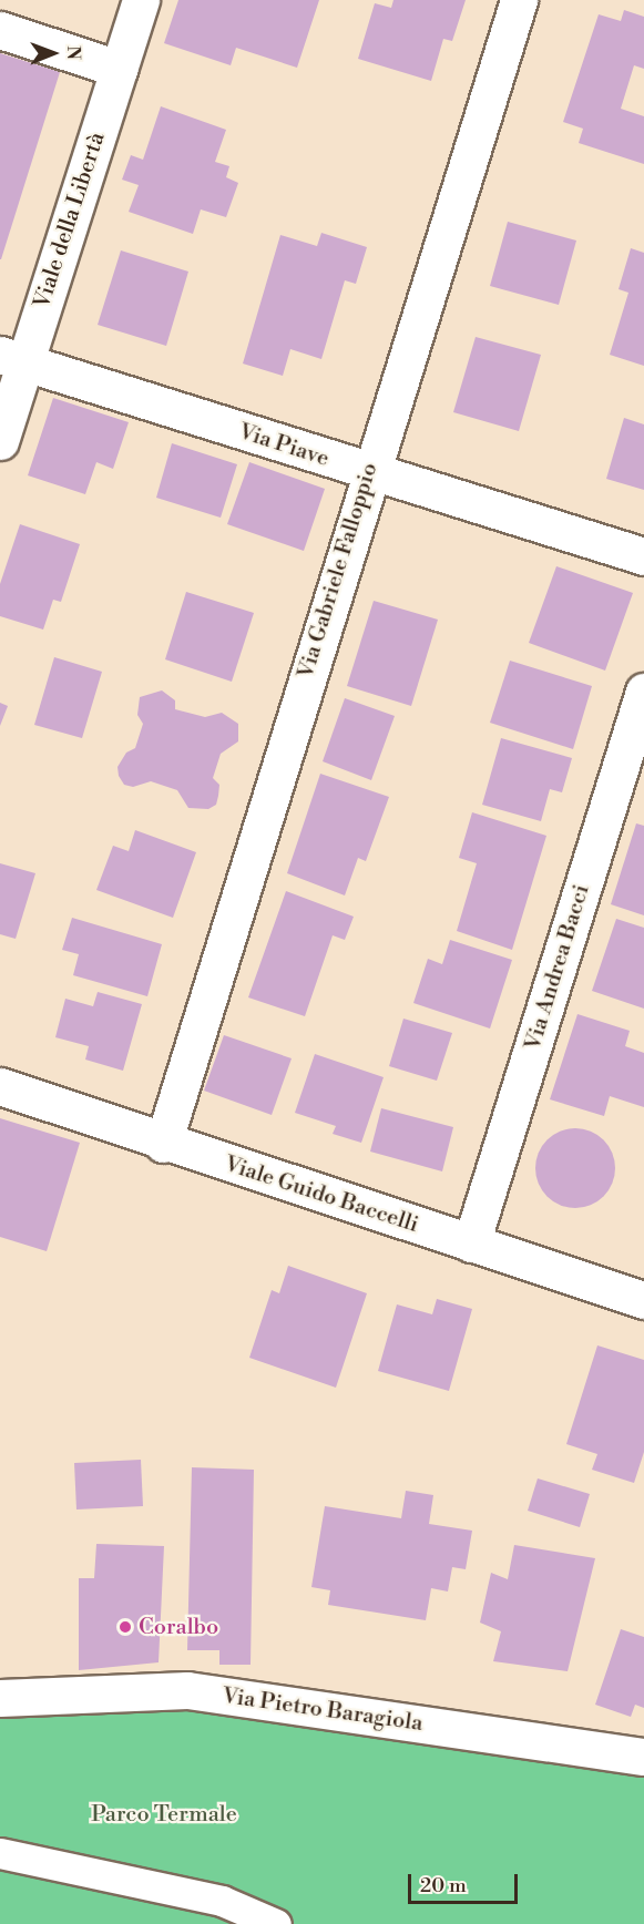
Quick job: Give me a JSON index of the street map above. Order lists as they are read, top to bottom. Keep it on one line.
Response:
{"streets":{"street":["Viale della Libertà","Via Piave","Via Gabriele Falloppio","Via Andrea Bacci","Viale Guido Baccelli","Via Pietro Baragiola"]},"crossings":[["Viale della Libertà","Via Piave"],["Via Piave","Via Gabriele Falloppio"],["Via Gabriele Falloppio","Viale Guido Baccelli"],["Via Andrea Bacci","Viale Guido Baccelli"]],"parks":["Parco Termale"],"places":["Coralbo"],"scale_bar":"20 m","north":"right"}
